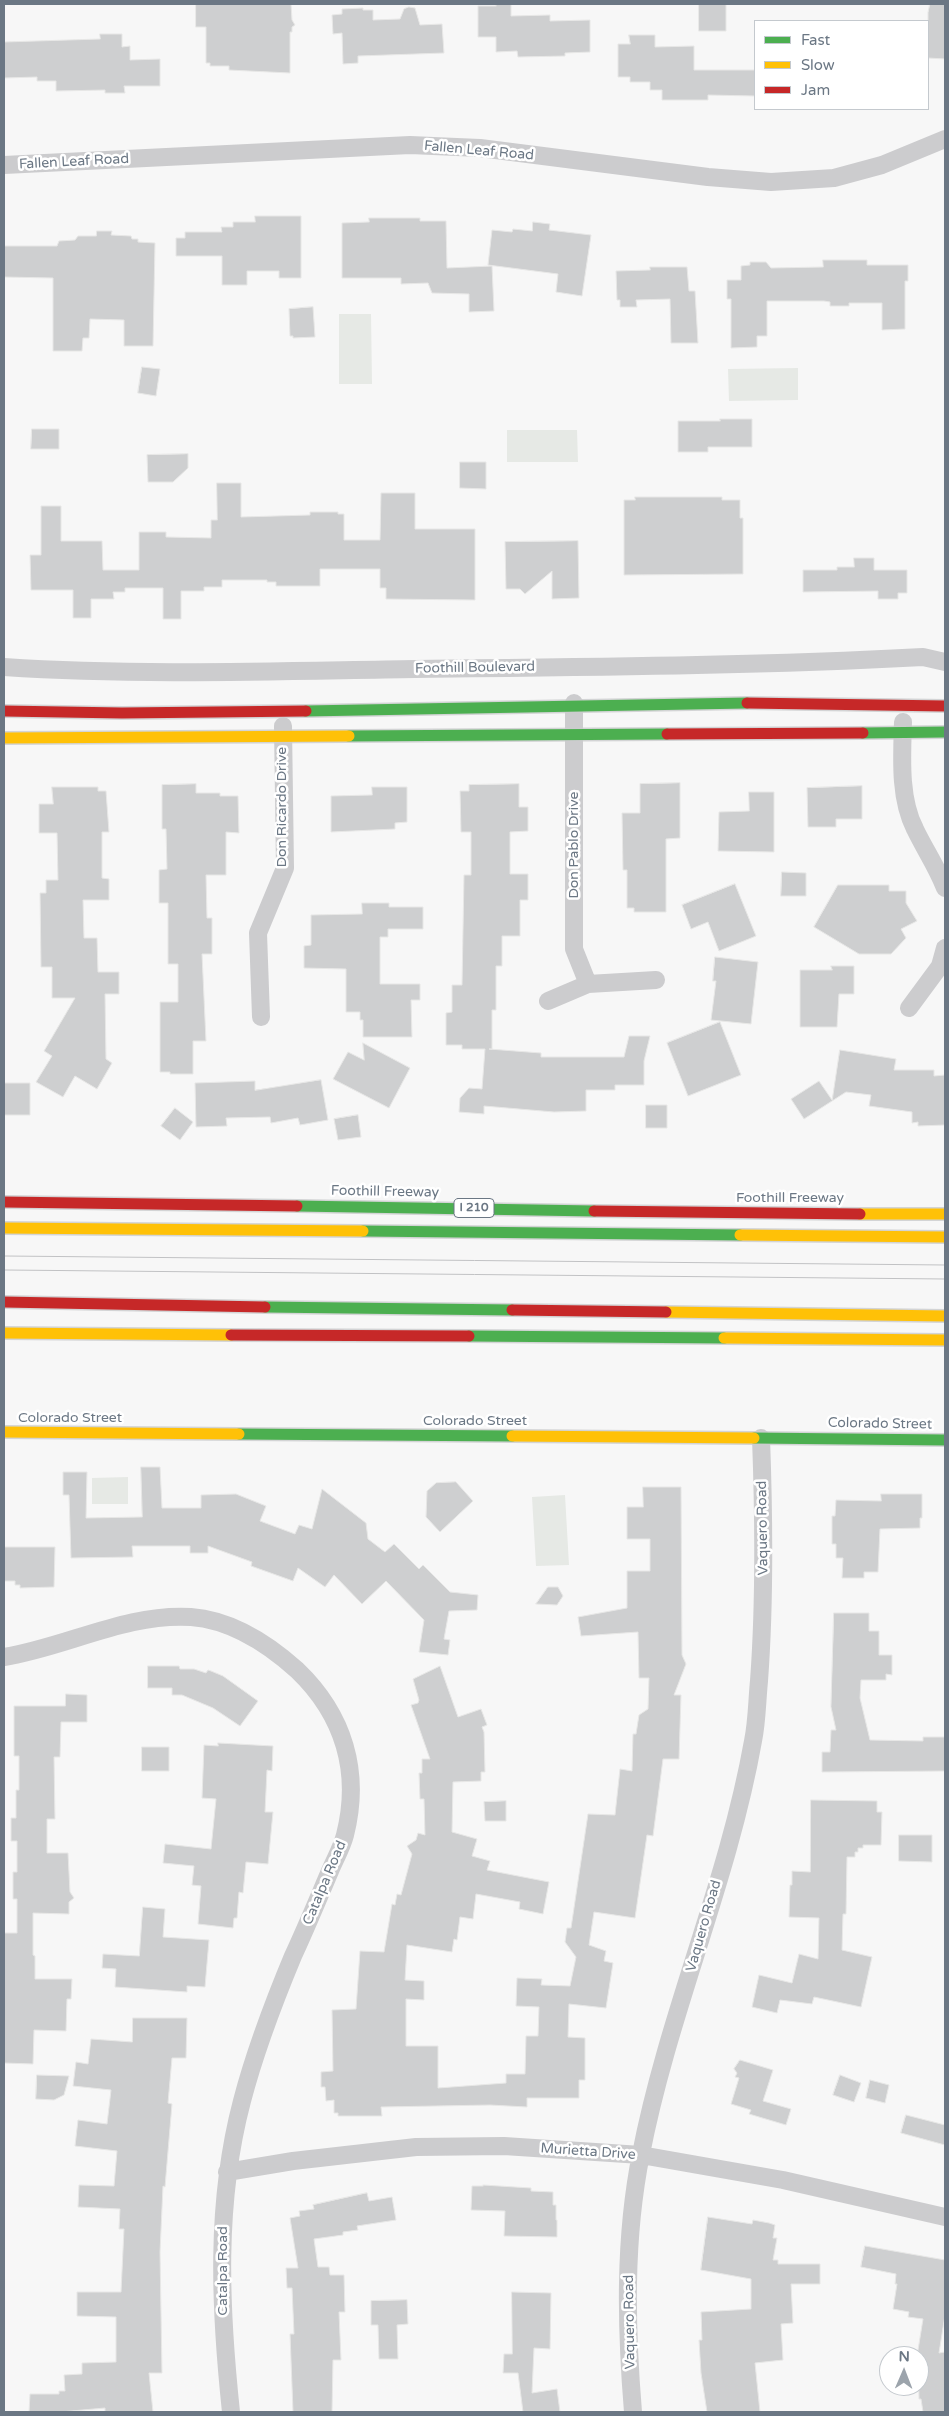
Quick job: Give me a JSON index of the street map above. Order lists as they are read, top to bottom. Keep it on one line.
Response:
{"streets":{"main road":["Foothill Freeway","I 210","Colorado Street"],"street":["Fallen Leaf Road","Foothill Boulevard","Don Ricardo Drive","Don Pablo Drive","Vaquero Road","Catalpa Road","Murietta Drive"]},"crossings":[["Colorado Street","Vaquero Road"],["Vaquero Road","Murietta Drive"],["Catalpa Road","Murietta Drive"]],"legend":["Fast","Slow","Jam"],"north":"top"}
